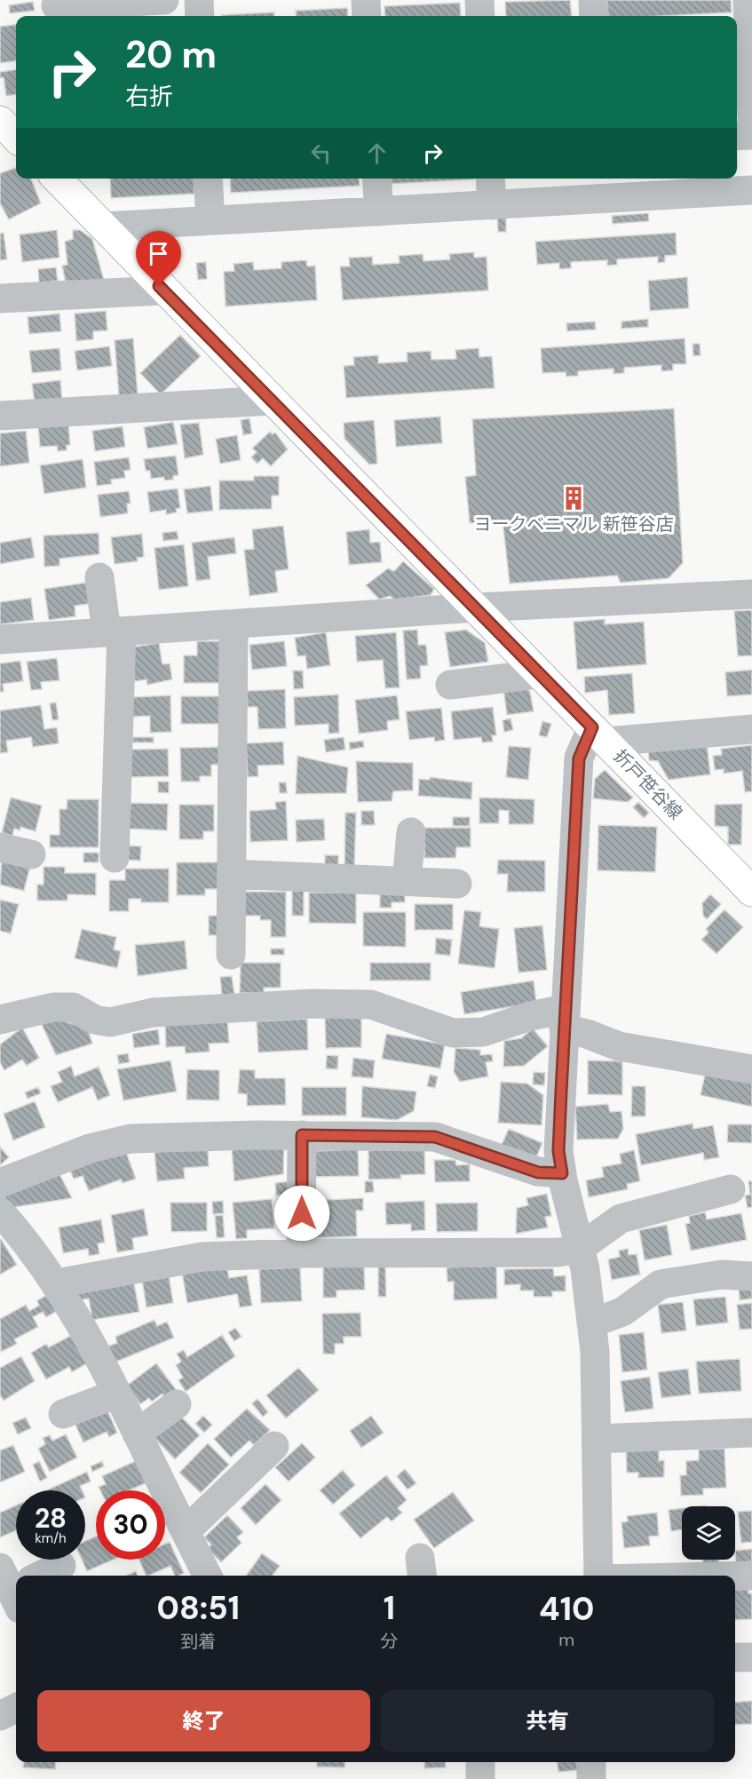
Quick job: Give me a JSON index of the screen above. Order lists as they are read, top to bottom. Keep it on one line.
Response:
{"streets":{"main road":["折戸笹谷線"]},"places":{"building":["ヨークベニマル 新笹谷店"]},"page":{"turn":["20 m","右折"],"speed":"28 km/h","limit":"30","eta":["08:51","到着","1","分","410","m"],"buttons":["終了","共有"]}}
